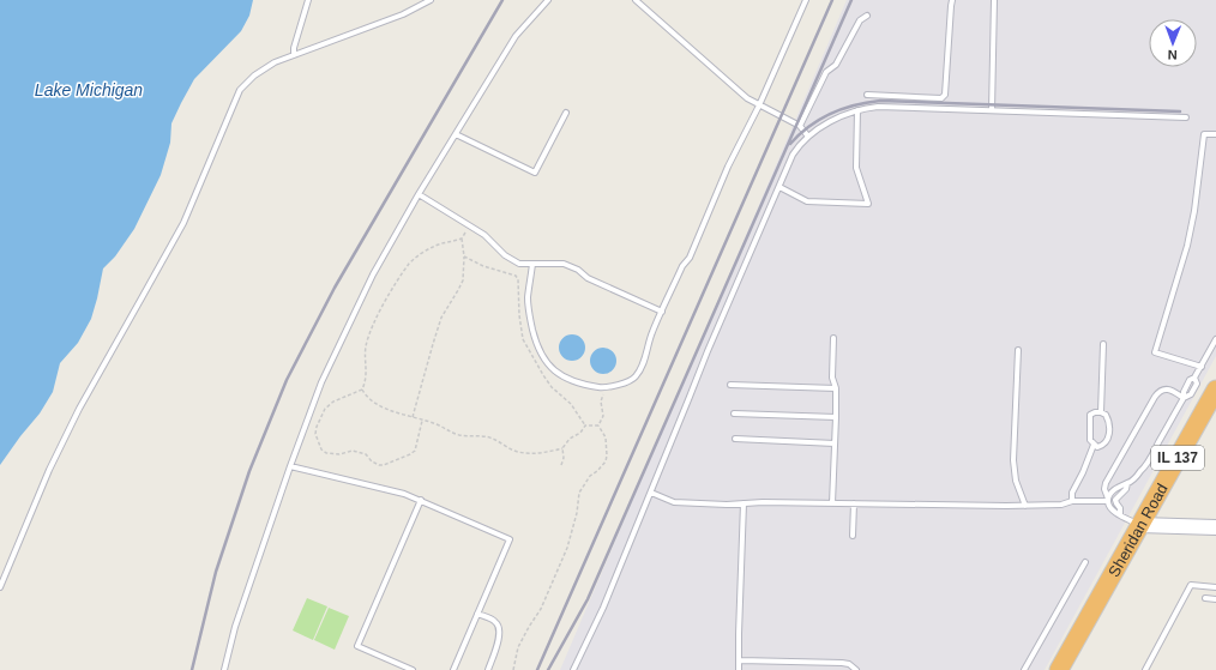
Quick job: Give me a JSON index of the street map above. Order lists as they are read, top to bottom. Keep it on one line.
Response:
{"streets":{"highway":["IL 137","Sheridan Road"]},"water":["Lake Michigan"],"north":"bottom"}
